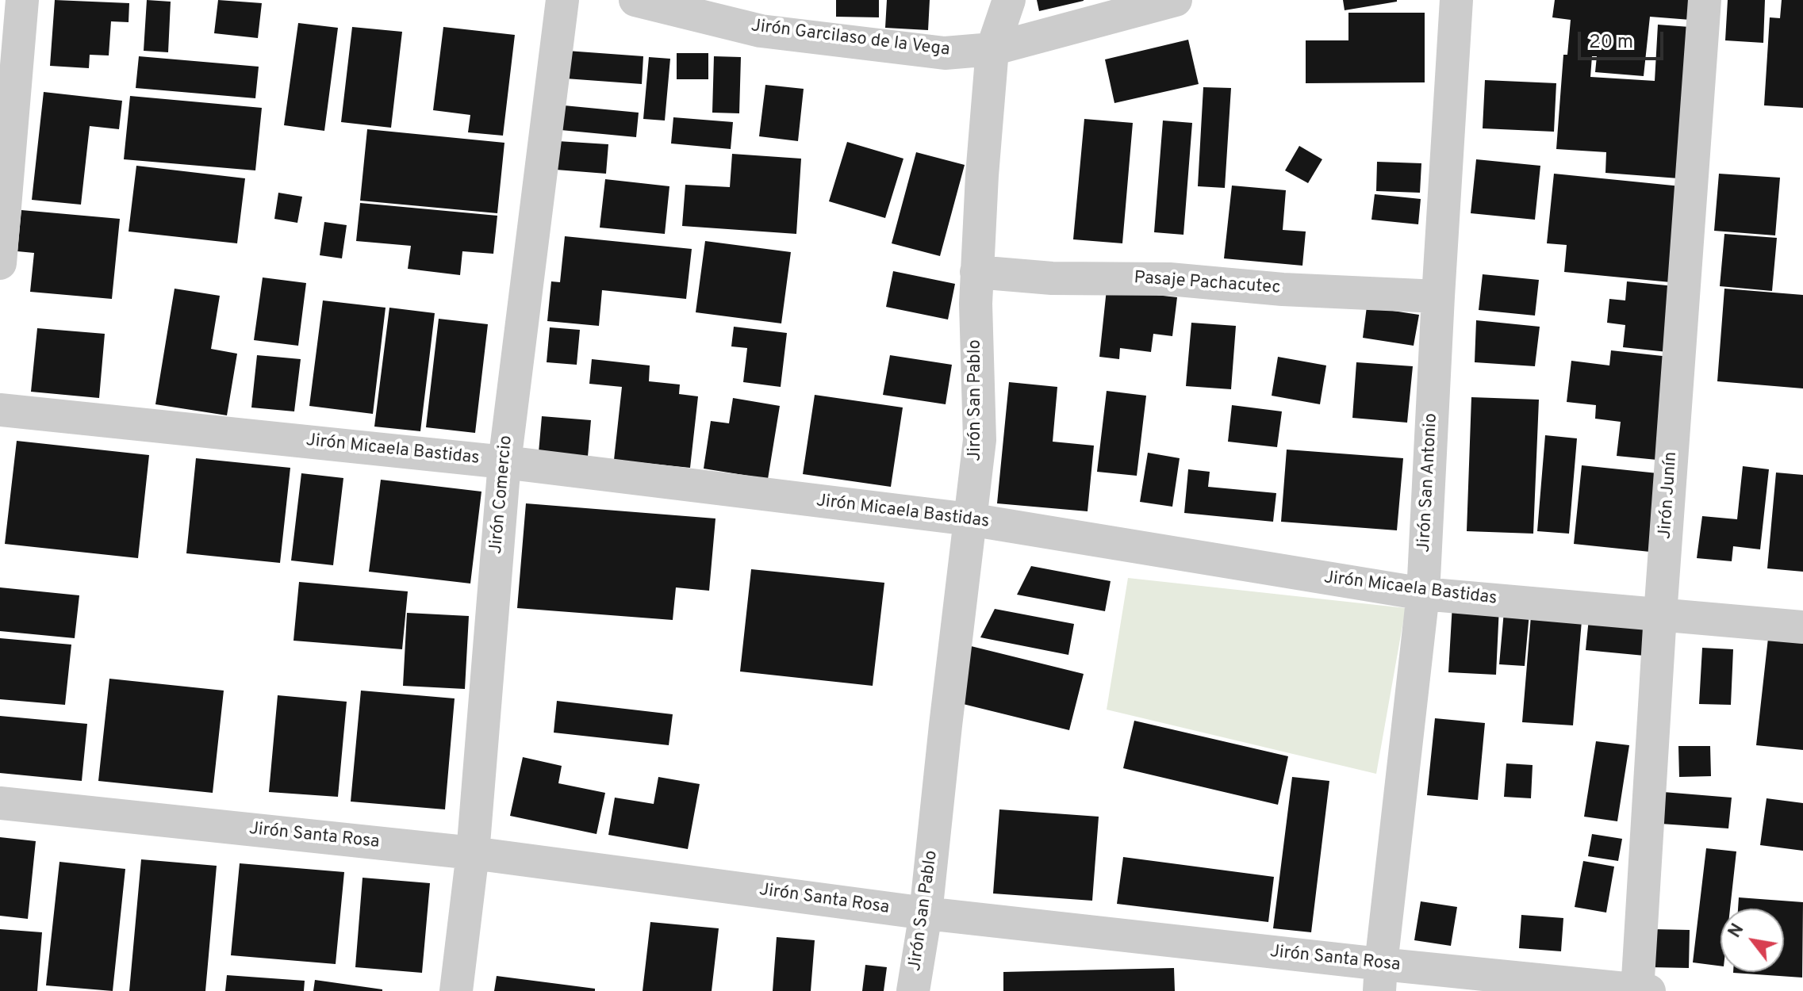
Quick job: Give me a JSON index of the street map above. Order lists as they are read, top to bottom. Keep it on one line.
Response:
{"streets":{"street":["Jirón Garcilaso de la Vega","Pasaje Pachacutec","Jirón San Pablo","Jirón Micaela Bastidas","Jirón San Antonio","Jirón Comercio","Jirón Junín","Jirón Santa Rosa"]},"crossings":[["Jirón Garcilaso de la Vega","Jirón San Pablo"],["Pasaje Pachacutec","Jirón San Pablo"],["Pasaje Pachacutec","Jirón San Antonio"],["Jirón San Pablo","Jirón Micaela Bastidas"],["Jirón San Pablo","Jirón Santa Rosa"],["Jirón Micaela Bastidas","Jirón San Antonio"],["Jirón Micaela Bastidas","Jirón Comercio"],["Jirón Micaela Bastidas","Jirón Junín"],["Jirón San Antonio","Jirón Santa Rosa"],["Jirón Comercio","Jirón Santa Rosa"],["Jirón Junín","Jirón Santa Rosa"]],"scale_bar":"20 m","north":"top left"}
